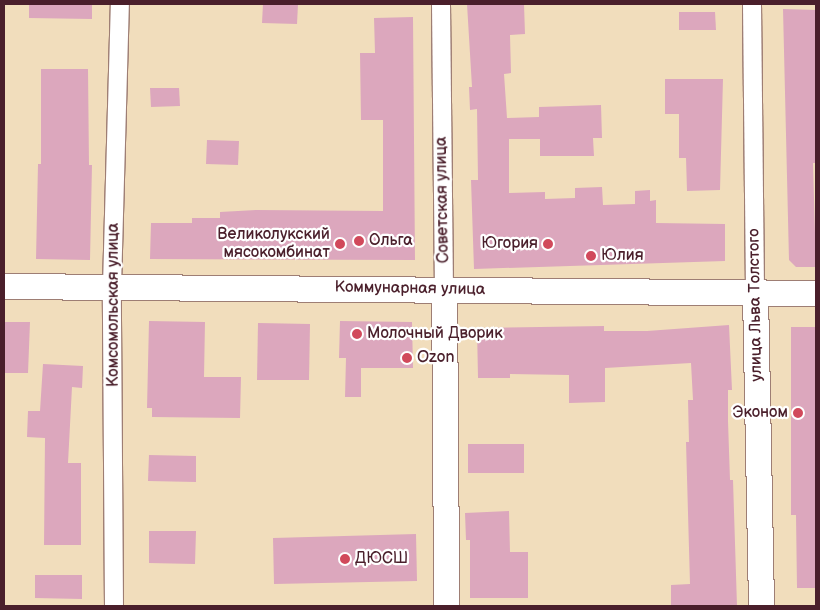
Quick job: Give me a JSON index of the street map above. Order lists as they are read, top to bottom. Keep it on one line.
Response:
{"streets":{"main road":["Советская улица","Коммунарная улица","улица Льва Толстого"],"street":["Комсомольская улица"]},"crossings":[["Советская улица","Коммунарная улица"],["Коммунарная улица","Комсомольская улица"],["Коммунарная улица","улица Льва Толстого"]],"places":["Ольга","Великолукский мясокомбинат","Югория","Юлия","Молочный Дворик","Ozon","Эконом","ДЮСШ"]}
